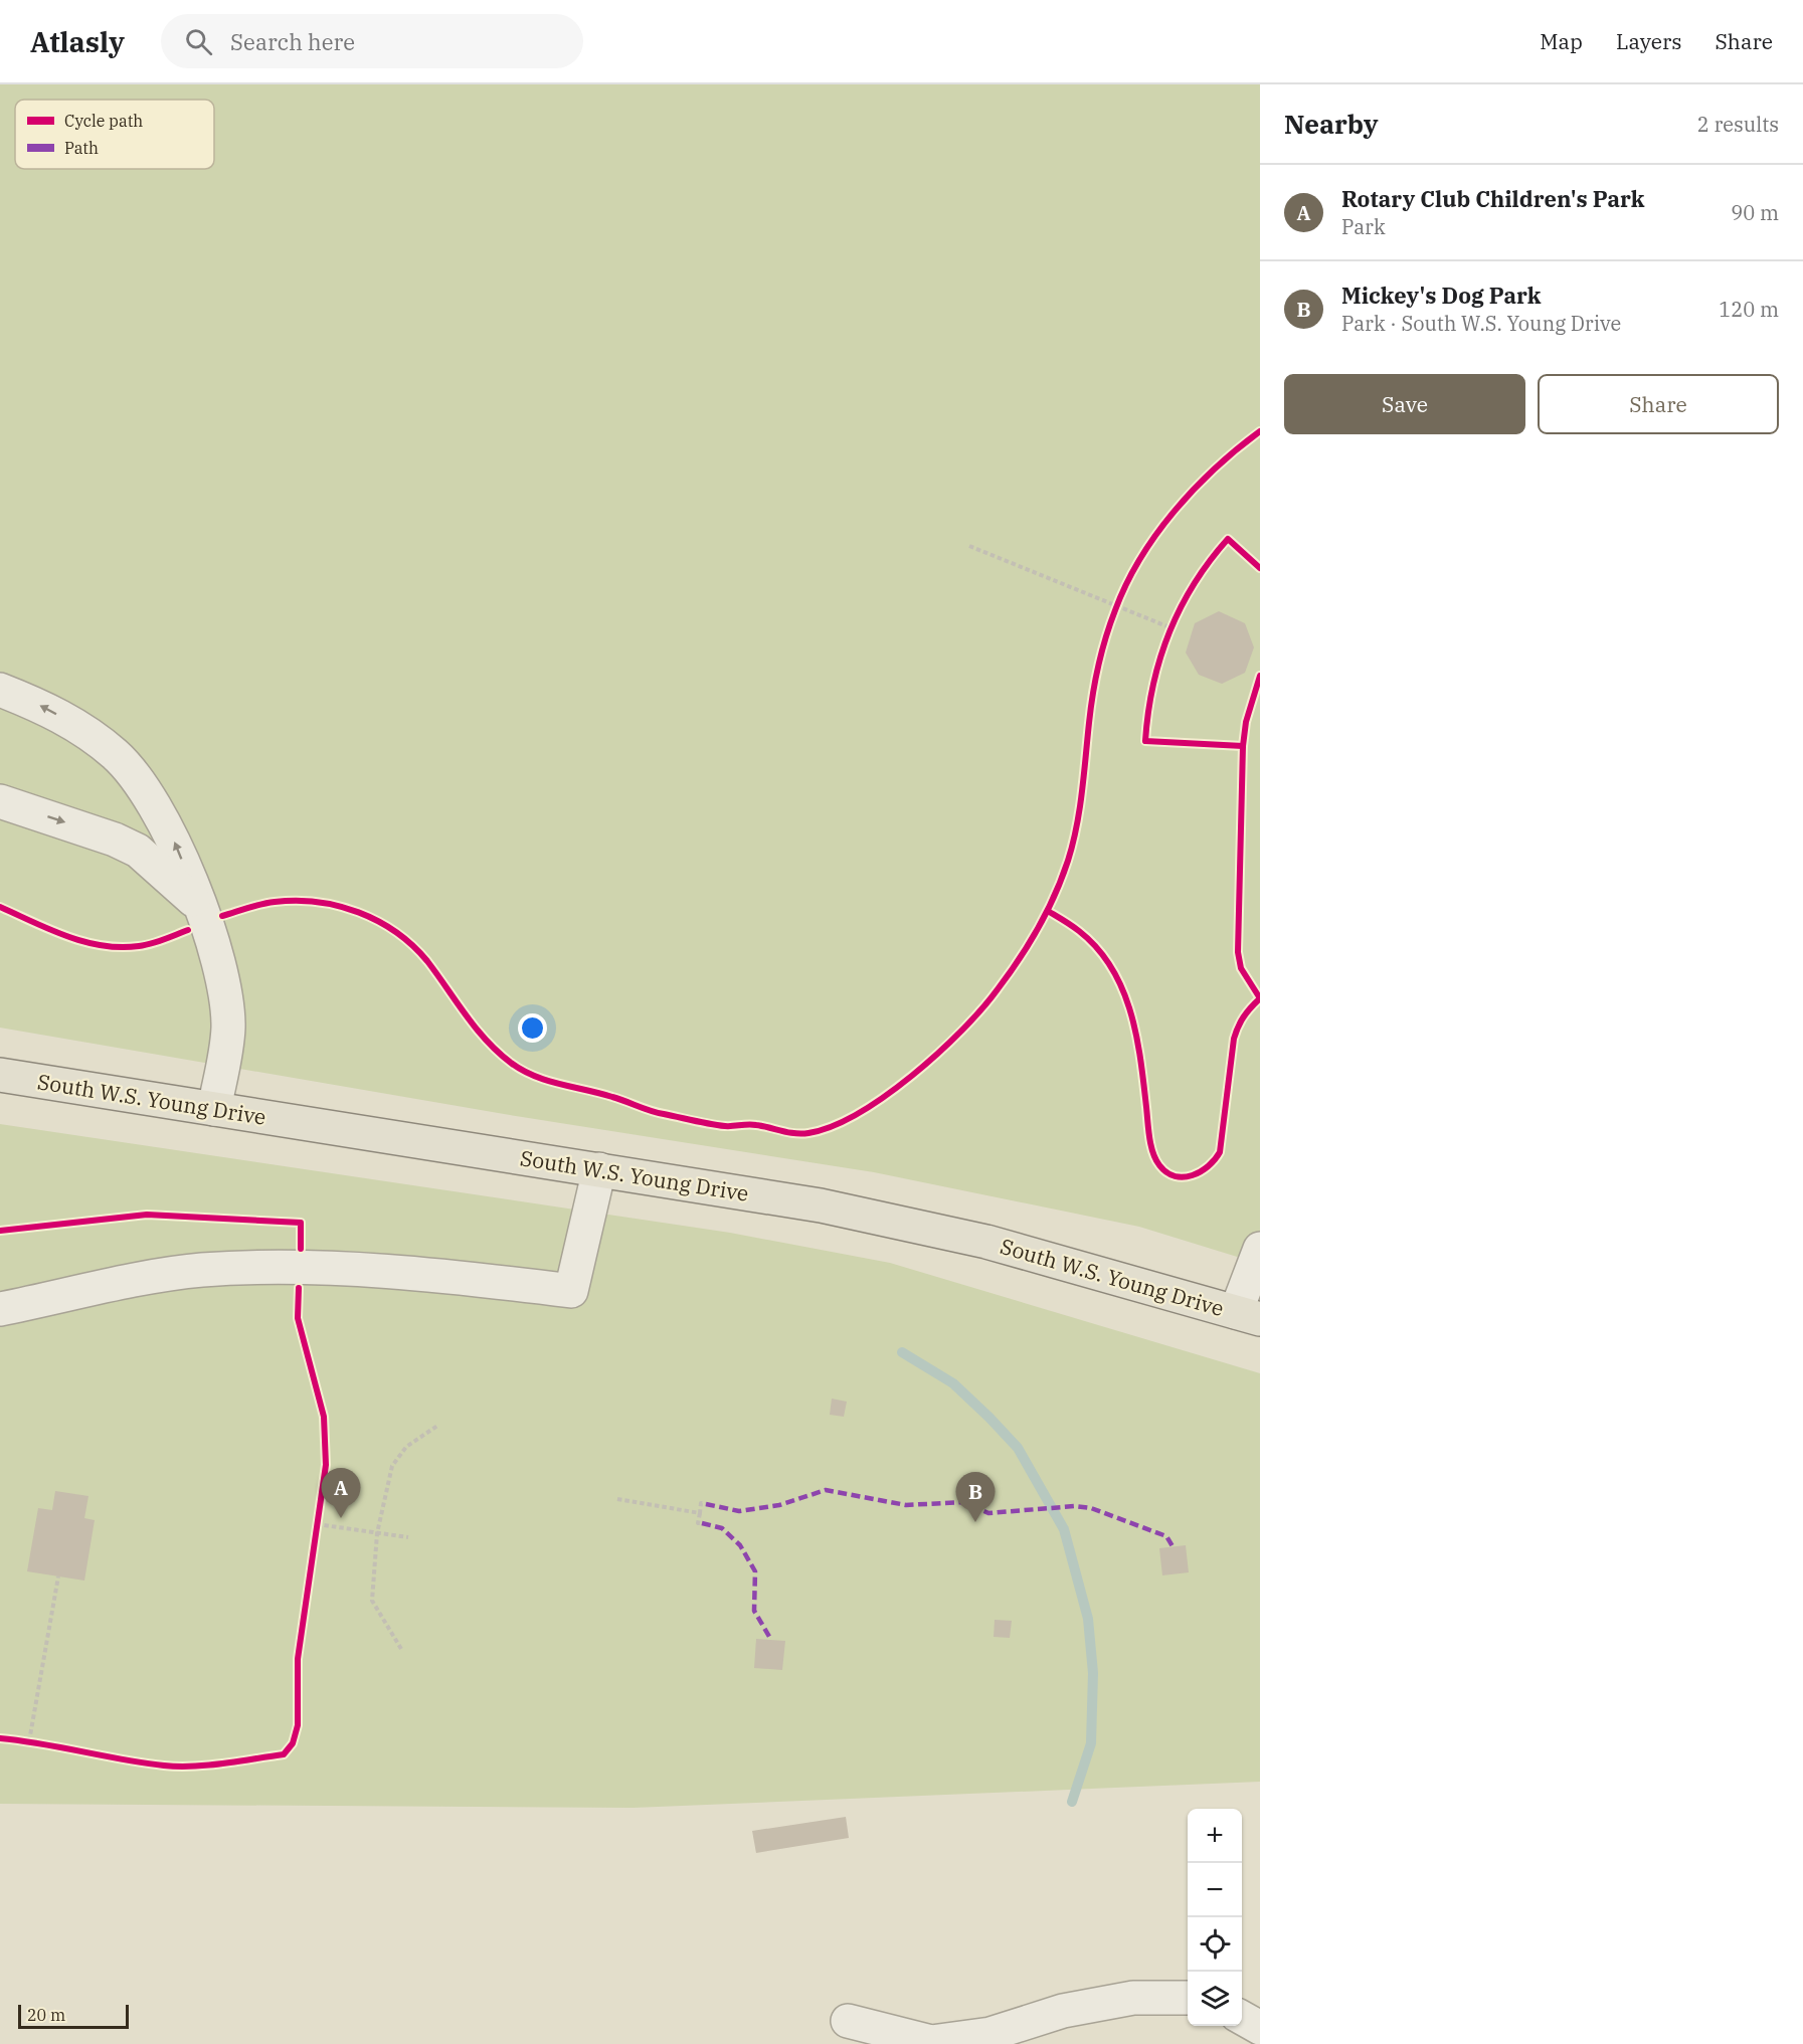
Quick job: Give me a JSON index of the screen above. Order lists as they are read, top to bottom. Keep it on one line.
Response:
{"streets":{"main road":["South W.S. Young Drive"]},"legend":["Cycle path","Path"],"scale_bar":"20 m","page":{"header":"Atlasly","search":"Search here","nav":["Map","Layers","Share"],"heading":["Nearby","2 results"],"list":[{"mark":"A","name":"Rotary Club Children's Park","note":"Park","value":"90 m"},{"mark":"B","name":"Mickey's Dog Park","note":"Park · South W.S. Young Drive","value":"120 m"}],"buttons":["Save","Share"],"pins":["A","B"],"map_buttons":["+","−"],"scale":"20 m"}}
